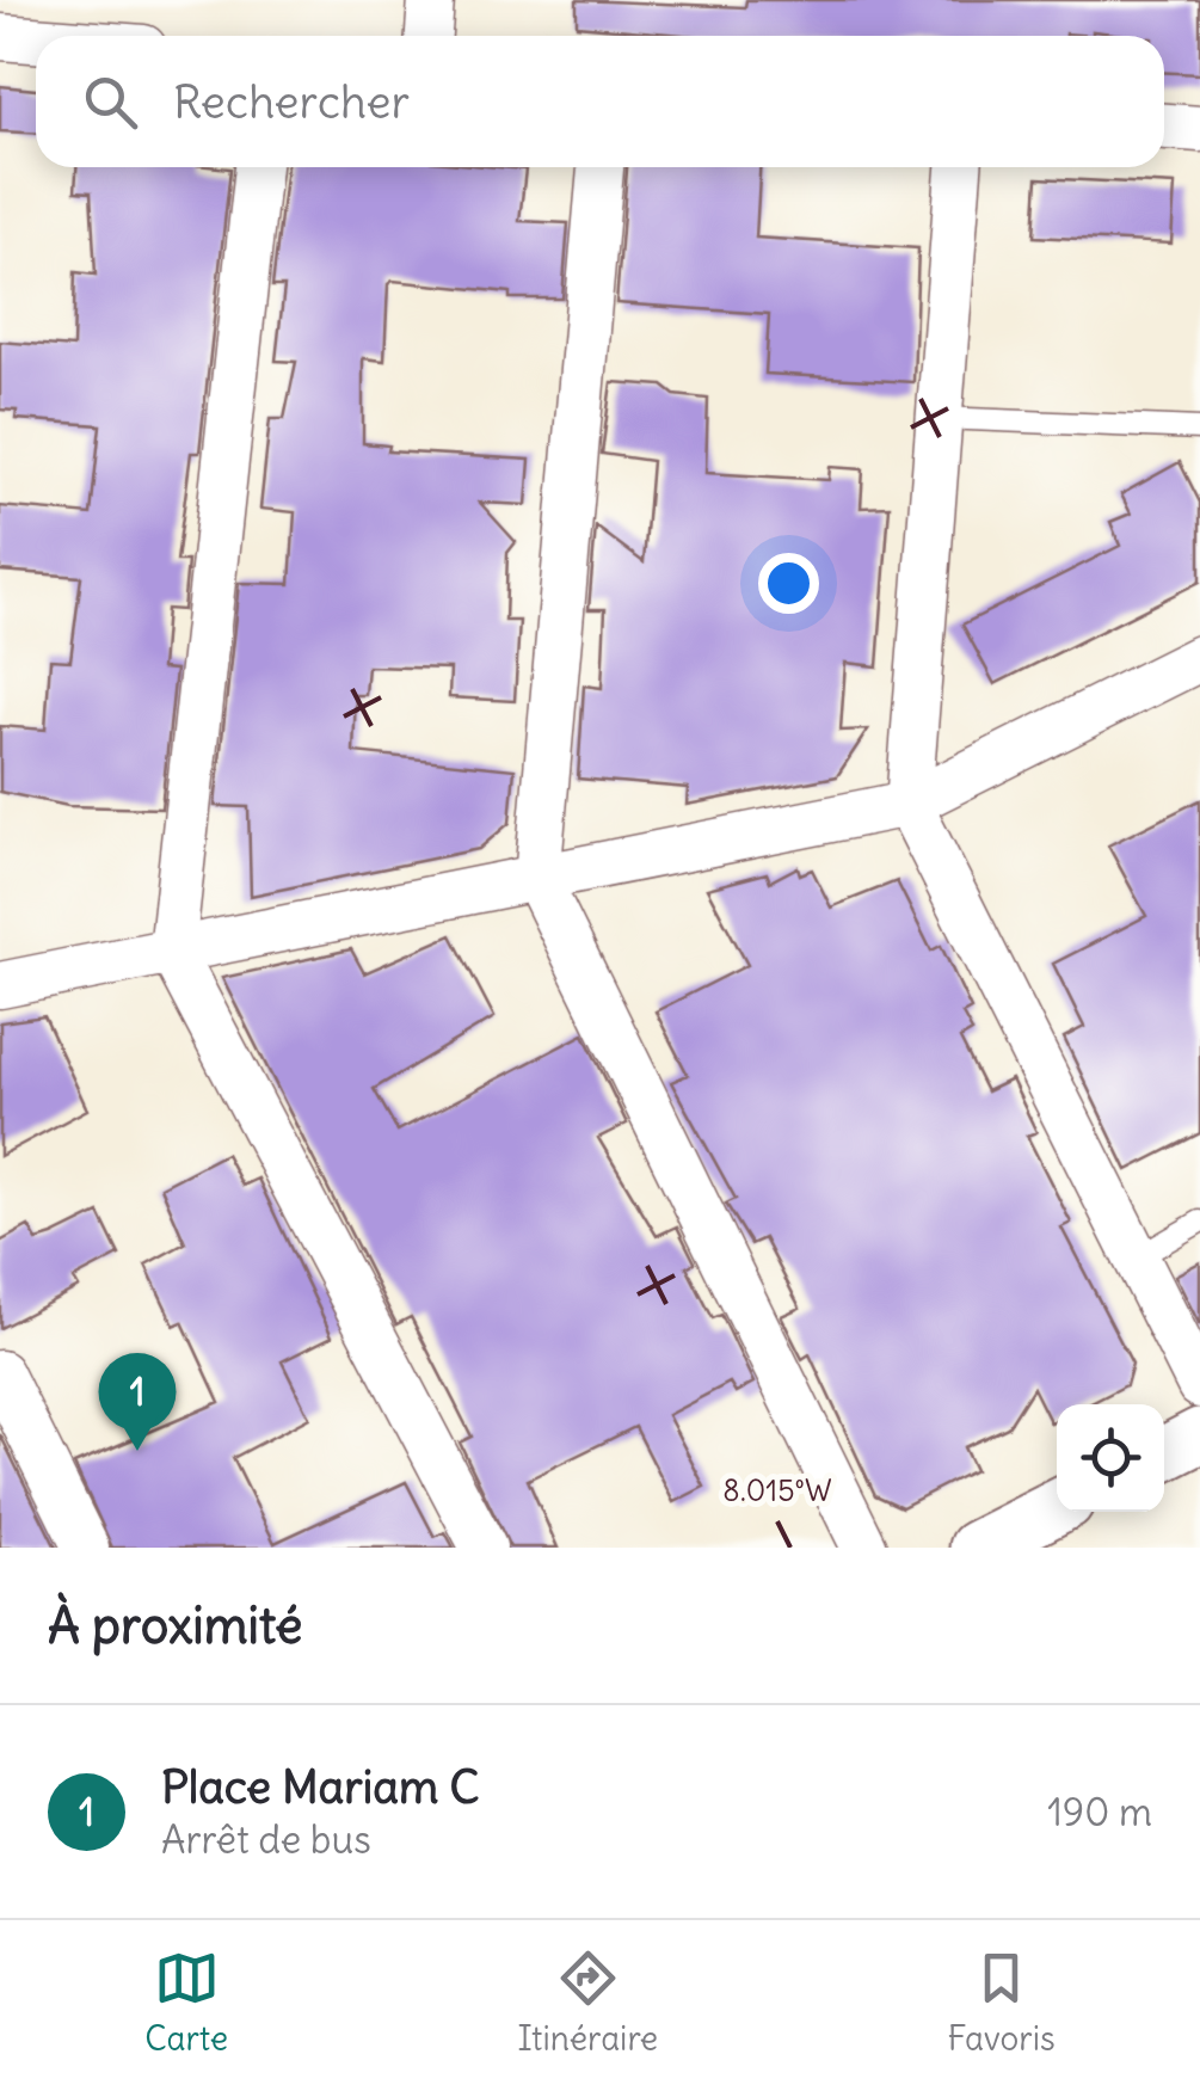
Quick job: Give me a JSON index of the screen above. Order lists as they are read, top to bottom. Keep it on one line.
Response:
{"page":{"search":"Rechercher","pins":"1","heading":"À proximité","list":[{"mark":"1","name":"Place Mariam C","note":"Arrêt de bus","value":"190 m"}],"nav":["Carte","Itinéraire","Favoris"]},"coordinates":["8.015°W"]}
